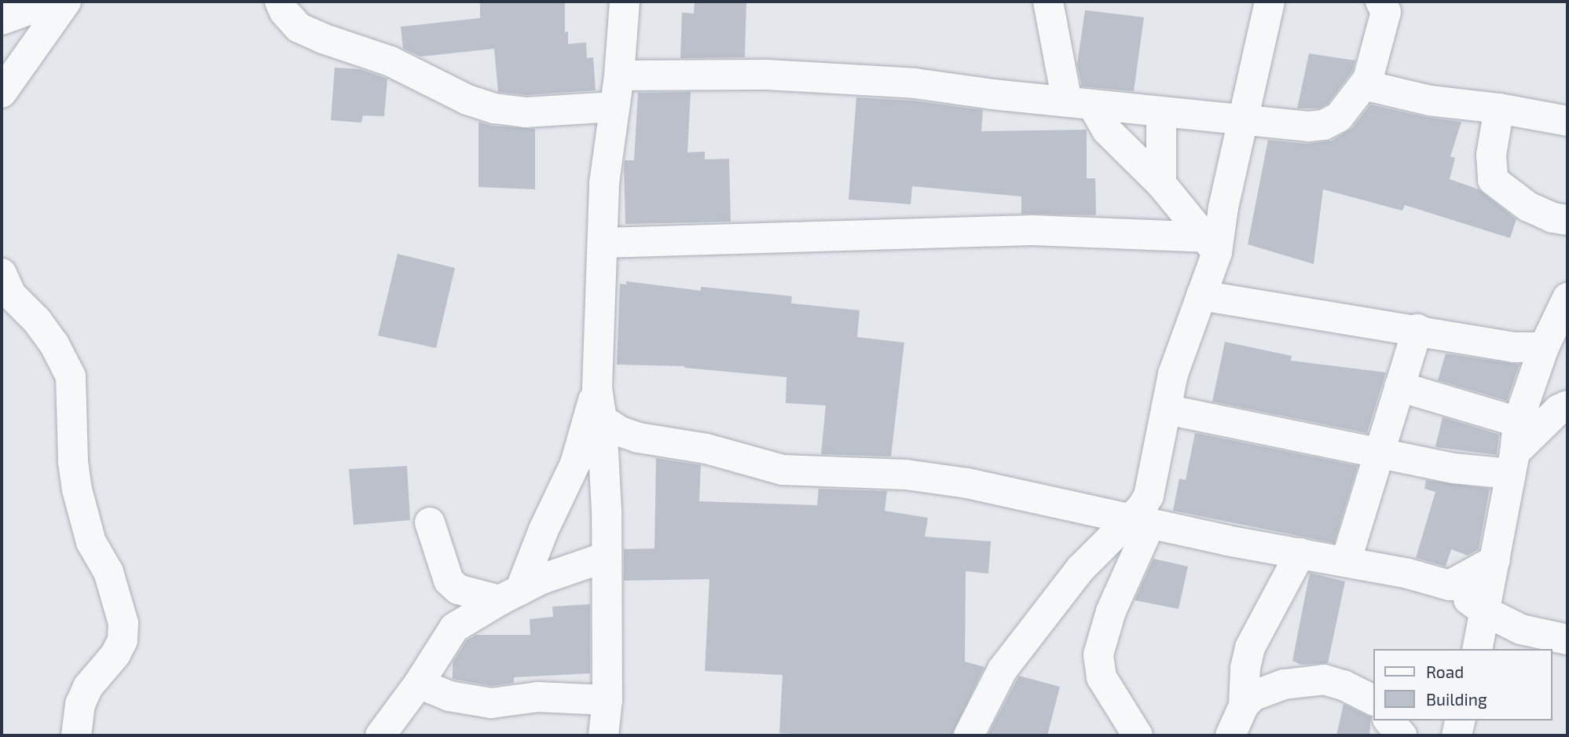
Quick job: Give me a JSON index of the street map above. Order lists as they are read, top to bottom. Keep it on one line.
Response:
{"legend":["Road","Building"]}
